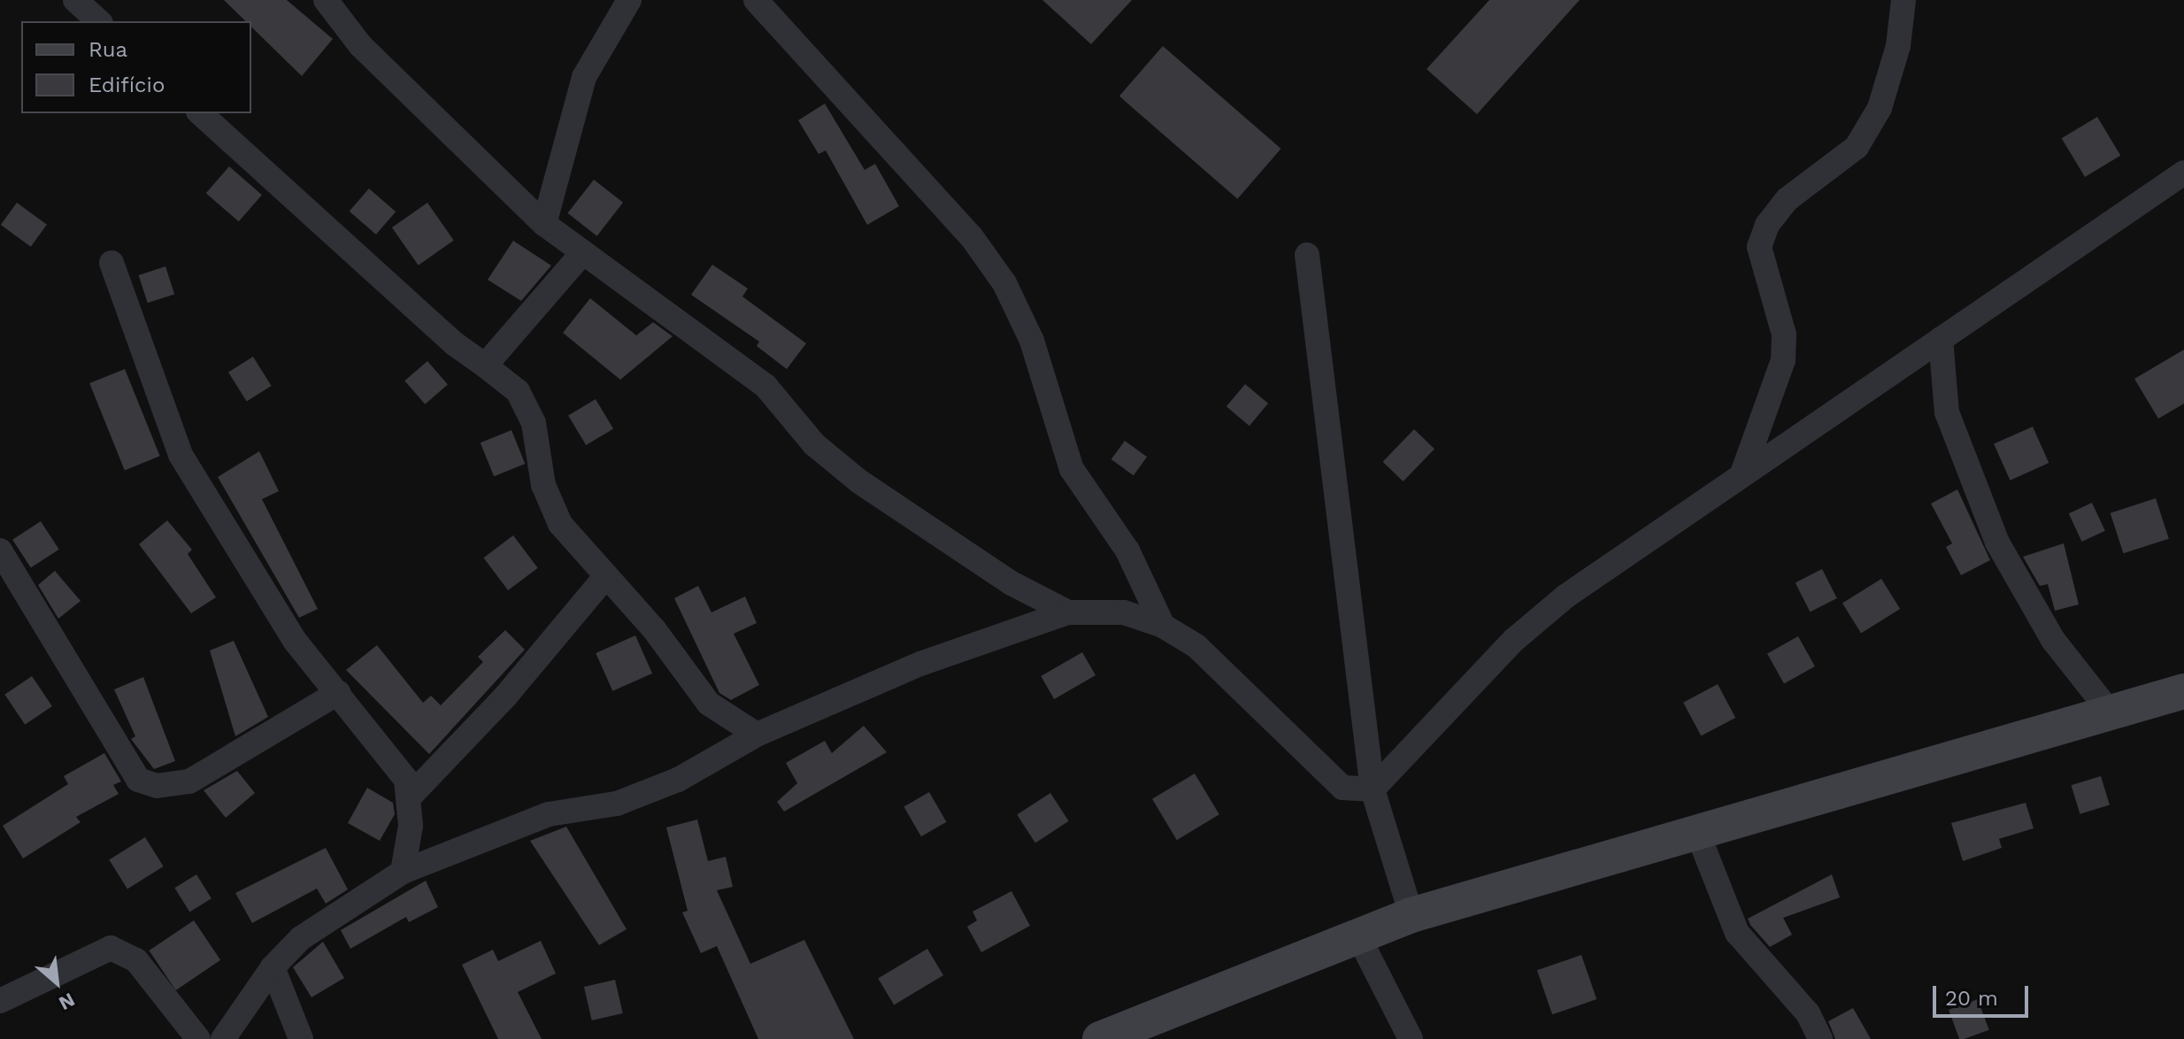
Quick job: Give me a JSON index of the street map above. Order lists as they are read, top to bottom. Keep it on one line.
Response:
{"legend":["Rua","Edifício"],"scale_bar":"20 m","north":"bottom right"}
